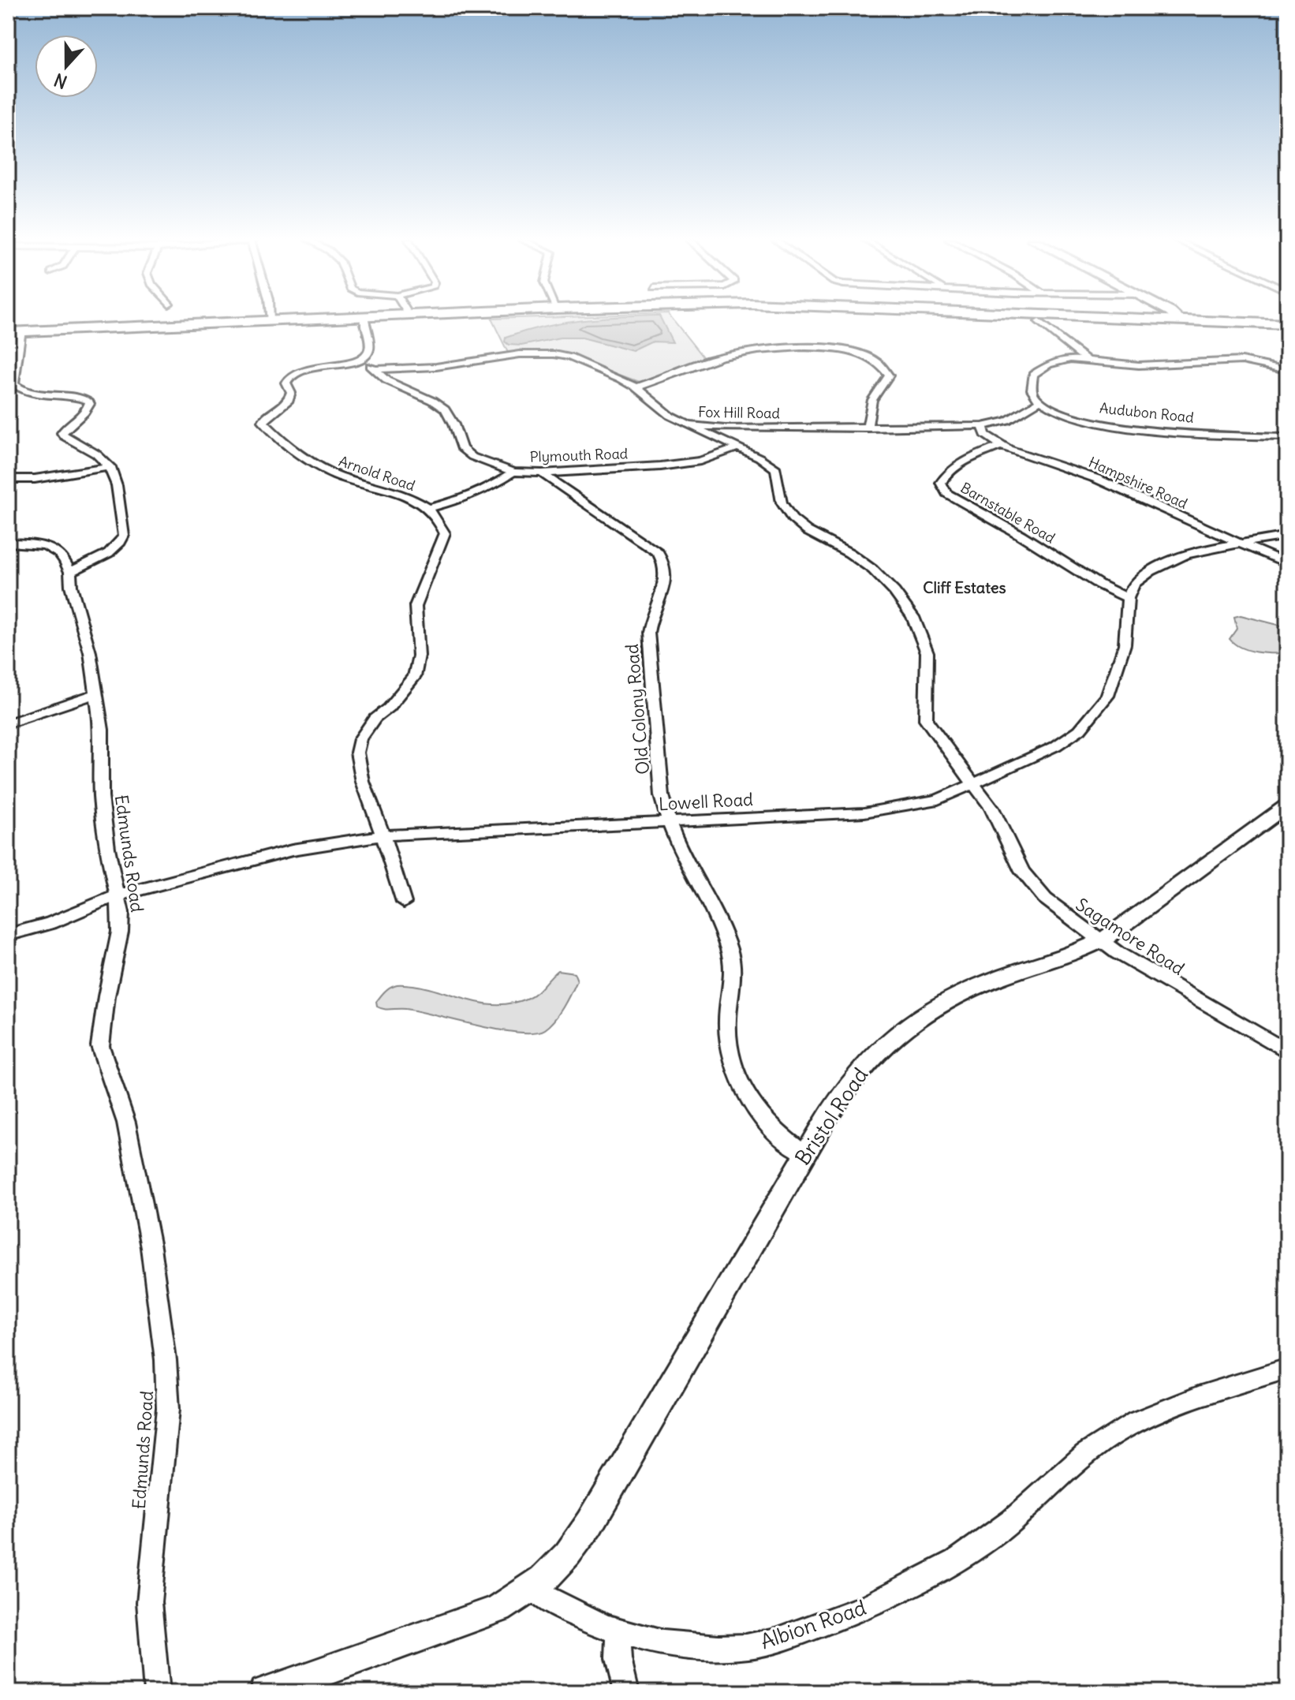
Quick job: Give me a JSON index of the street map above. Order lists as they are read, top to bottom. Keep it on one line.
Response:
{"streets":{"street":["Fox Hill Road","Audubon Road","Plymouth Road","Arnold Road","Hampshire Road","Barnstable Road","Old Colony Road","Lowell Road","Edmunds Road","Sagamore Road","Bristol Road","Albion Road"]},"crossings":[["Fox Hill Road","Audubon Road"],["Fox Hill Road","Hampshire Road"],["Fox Hill Road","Sagamore Road"],["Plymouth Road","Arnold Road"],["Plymouth Road","Old Colony Road"],["Plymouth Road","Sagamore Road"],["Arnold Road","Lowell Road"],["Hampshire Road","Barnstable Road"],["Barnstable Road","Lowell Road"],["Old Colony Road","Lowell Road"],["Old Colony Road","Bristol Road"],["Lowell Road","Edmunds Road"],["Lowell Road","Sagamore Road"],["Sagamore Road","Bristol Road"],["Bristol Road","Albion Road"]],"districts":["Cliff Estates"],"north":"bottom"}
